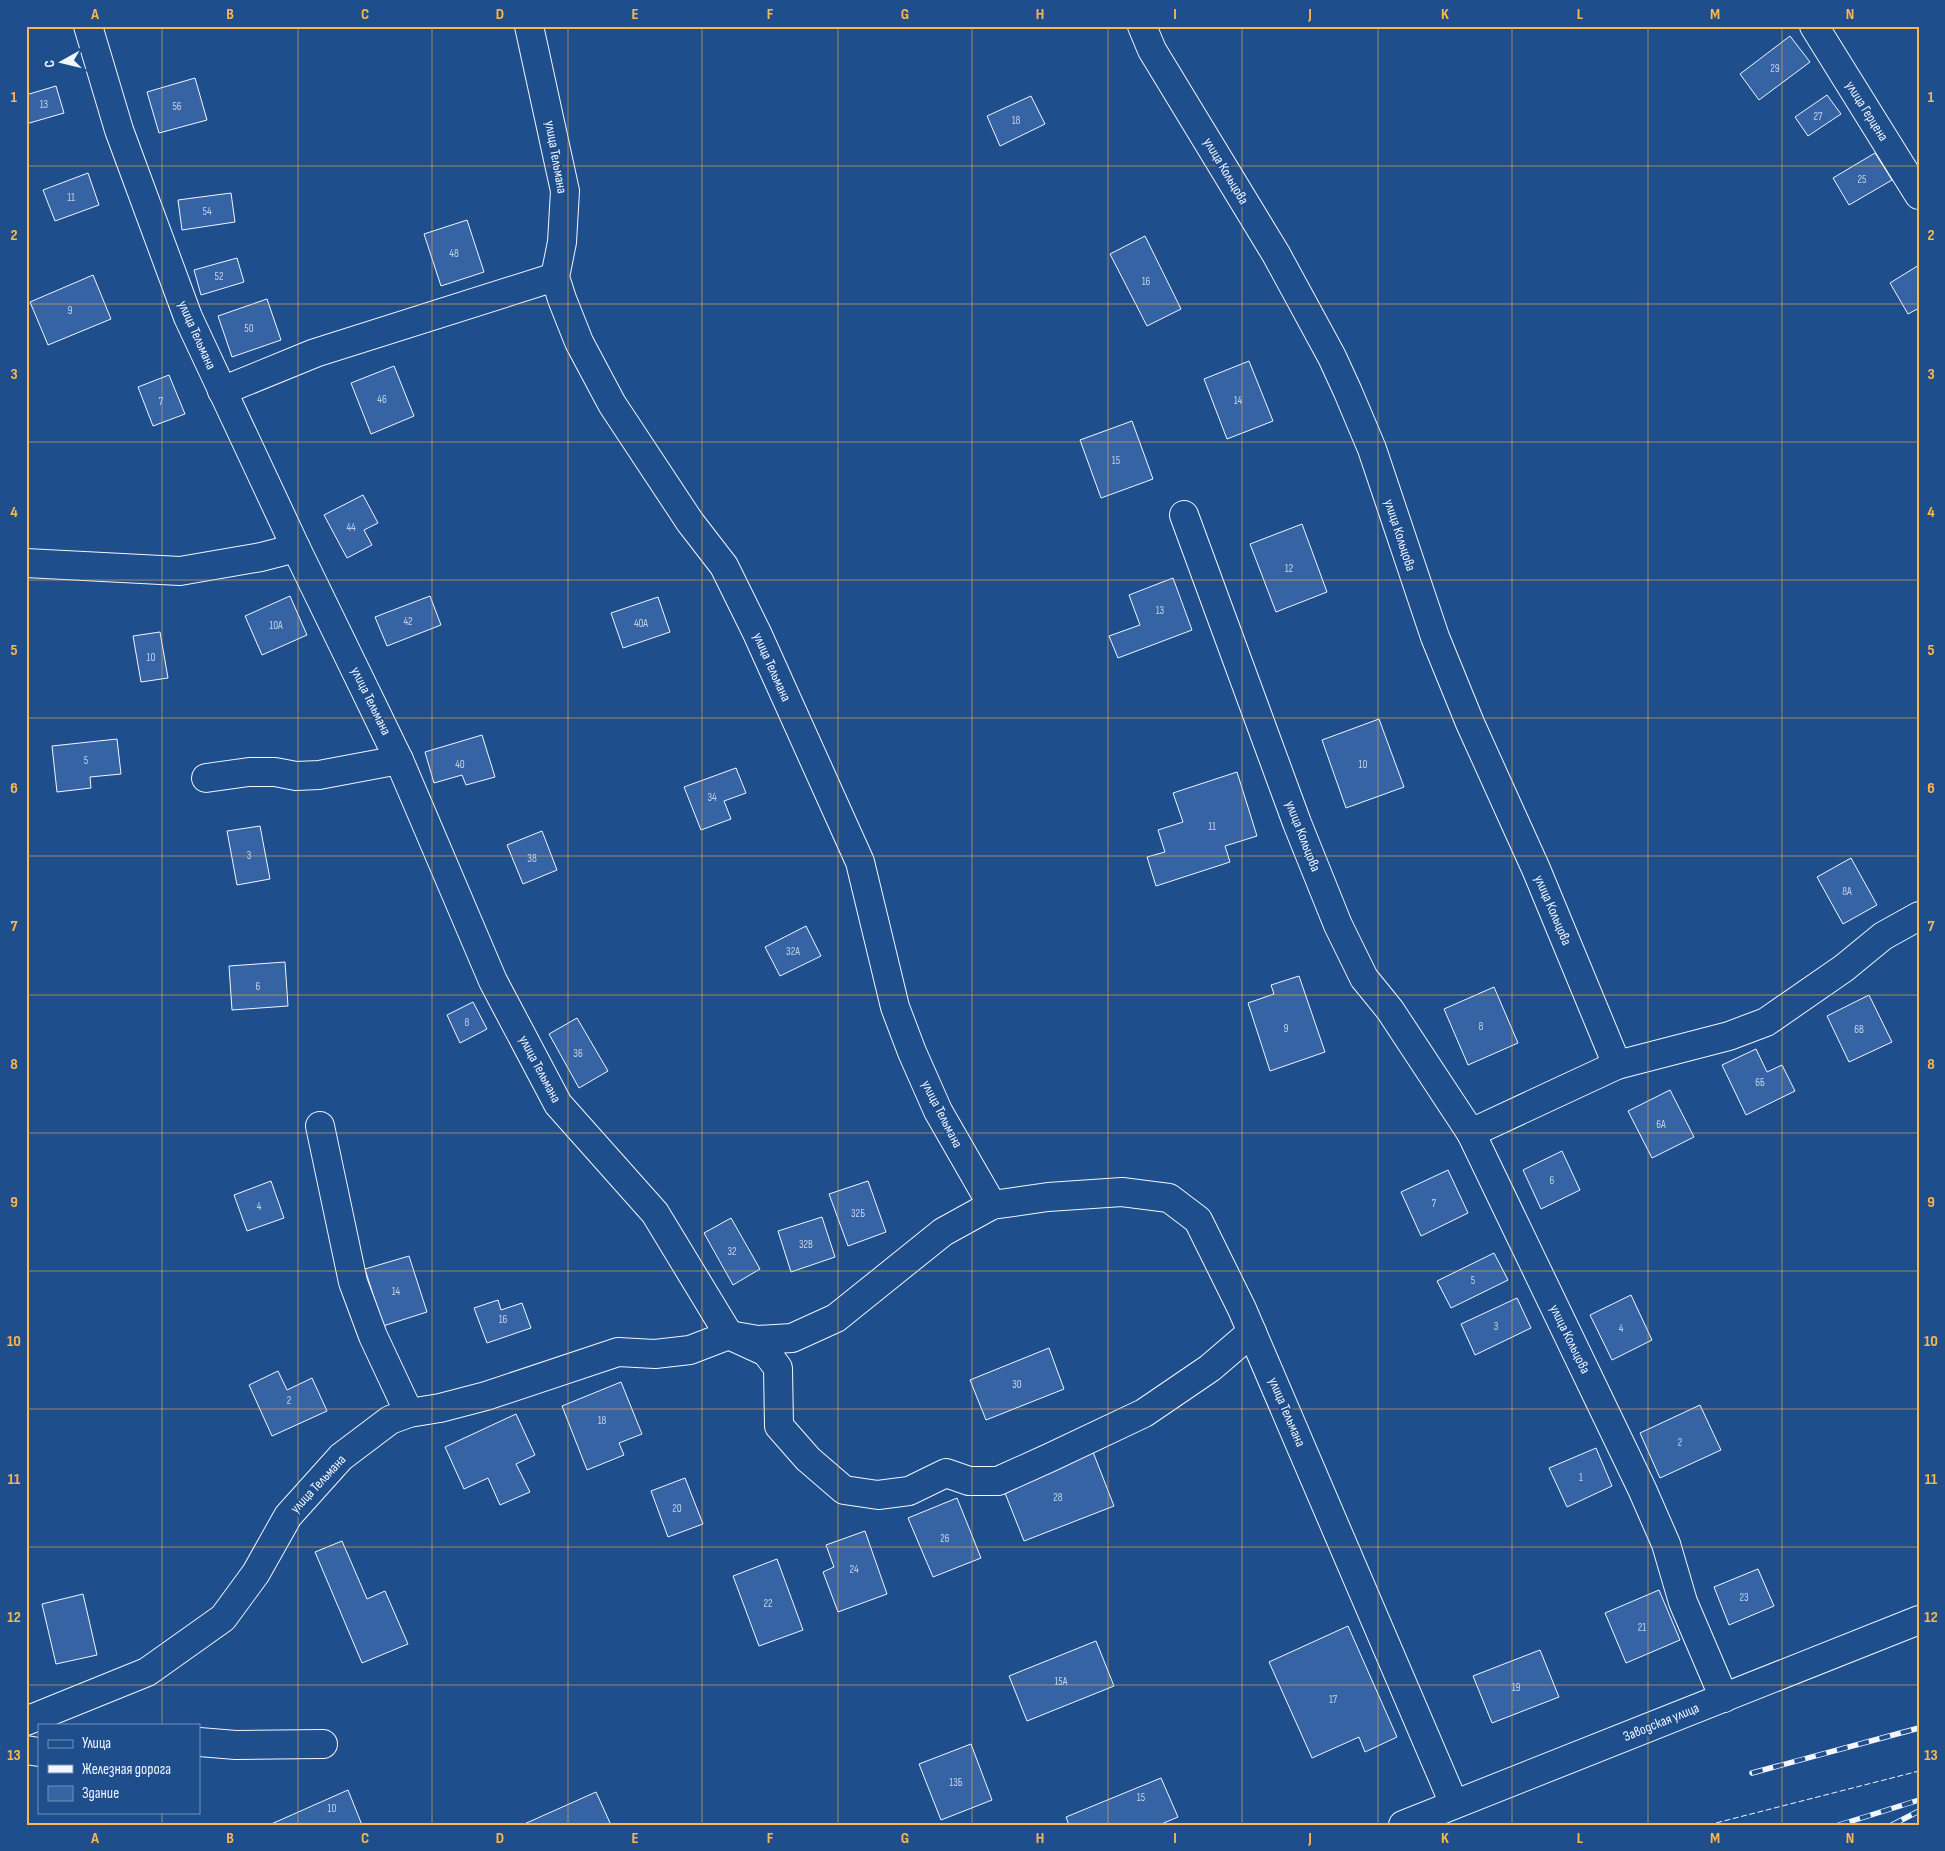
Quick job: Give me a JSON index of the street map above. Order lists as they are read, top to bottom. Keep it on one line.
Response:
{"streets":{"street":["улица Герцена","улица Тельмана","улица Кольцова","улица Кольцoва","Заводская улица"]},"crossings":[["улица Тельмана","Заводская улица"],["улица Кольцова","улица Кольцoва"],["улица Кольцова","Заводская улица"]],"house_numbers":["29","13","56","27","18","25","11","54","48","52","16","9","50","46","14","7","15","44","12","13","42","40А","10А","10","5","40","10","34","11","3","38","8А","32А","6","8","8","9","6В","36","6Б","6А","6","7","4","32Б","32В","32","5","14","16","3","4","30","2","18","2","1","28","20","26","24","23","22","21","15А","19","17","13Б","15","10"],"legend":["Улица","Железная дорога","Здание"],"north":"left","grid":{"columns":["A","B","C","D","E","F","G","H","I","J","K","L","M","N"],"rows":["1","2","3","4","5","6","7","8","9","10","11","12","13"]}}
